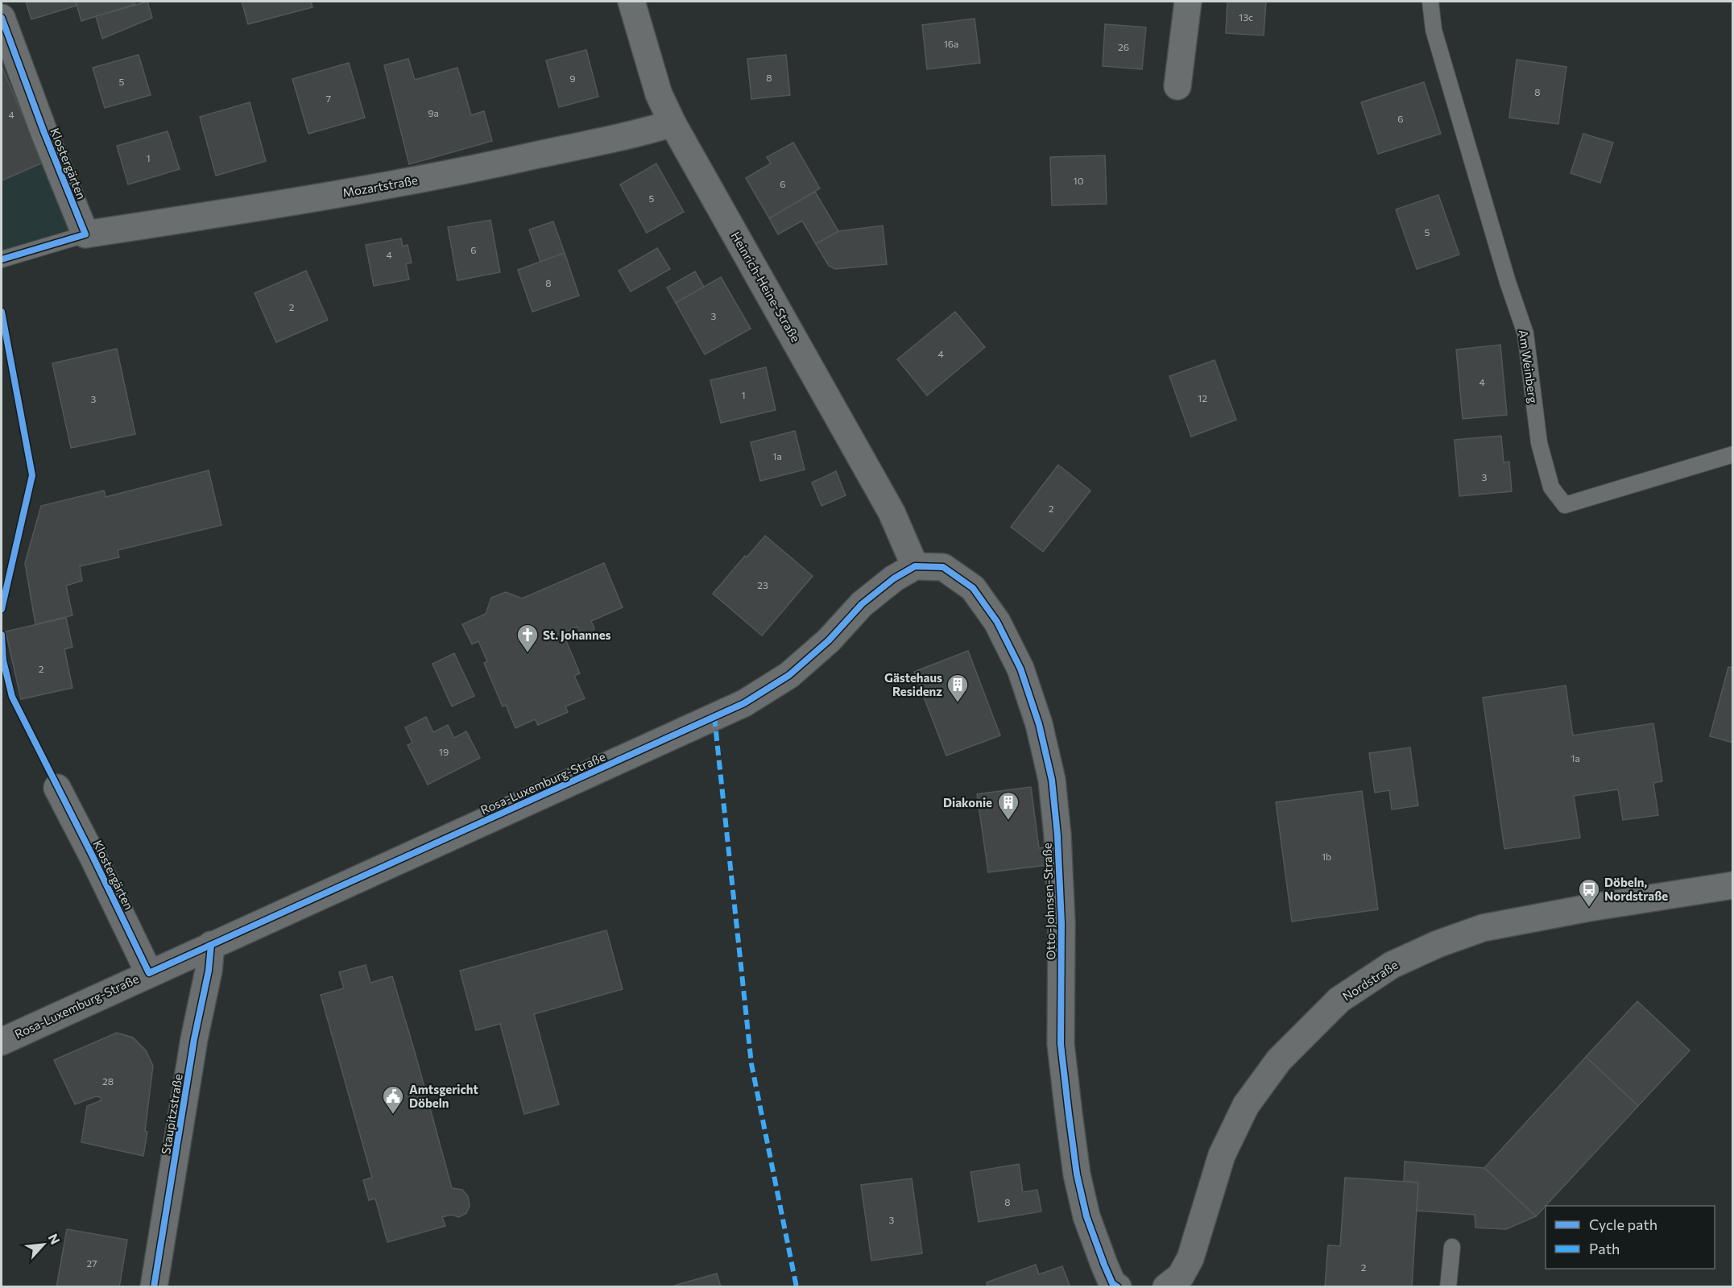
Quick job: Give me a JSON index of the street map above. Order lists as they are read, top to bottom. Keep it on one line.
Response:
{"streets":{"street":["Klostergärten","Mozartstraße","Heinrich-Heine-Straße","Rosa-Luxemburg-Straße","Otto-Johnsen-Straße","Nordstraße","Staupitzstraße"],"lane":["Am Weinberg"]},"crossings":[["Klostergärten","Mozartstraße"],["Klostergärten","Rosa-Luxemburg-Straße"],["Mozartstraße","Heinrich-Heine-Straße"],["Heinrich-Heine-Straße","Rosa-Luxemburg-Straße"],["Heinrich-Heine-Straße","Otto-Johnsen-Straße"],["Rosa-Luxemburg-Straße","Otto-Johnsen-Straße"],["Rosa-Luxemburg-Straße","Staupitzstraße"]],"places":{"church":["St. Johannes"],"building":["Gästehaus Residenz","Diakonie"],"bus stop":["Döbeln, Nordstraße"],"public building":["Amtsgericht Döbeln"]},"house_numbers":["13c","16a","26","8","9","5","8","7","9a","4","6","1","10","6","5","5","6","4","8","2","3","4","4","1","12","3","1a","3","2","23","2","19","1a","1b","28","8","3","27","2"],"legend":["Cycle path","Path"],"north":"top right"}
